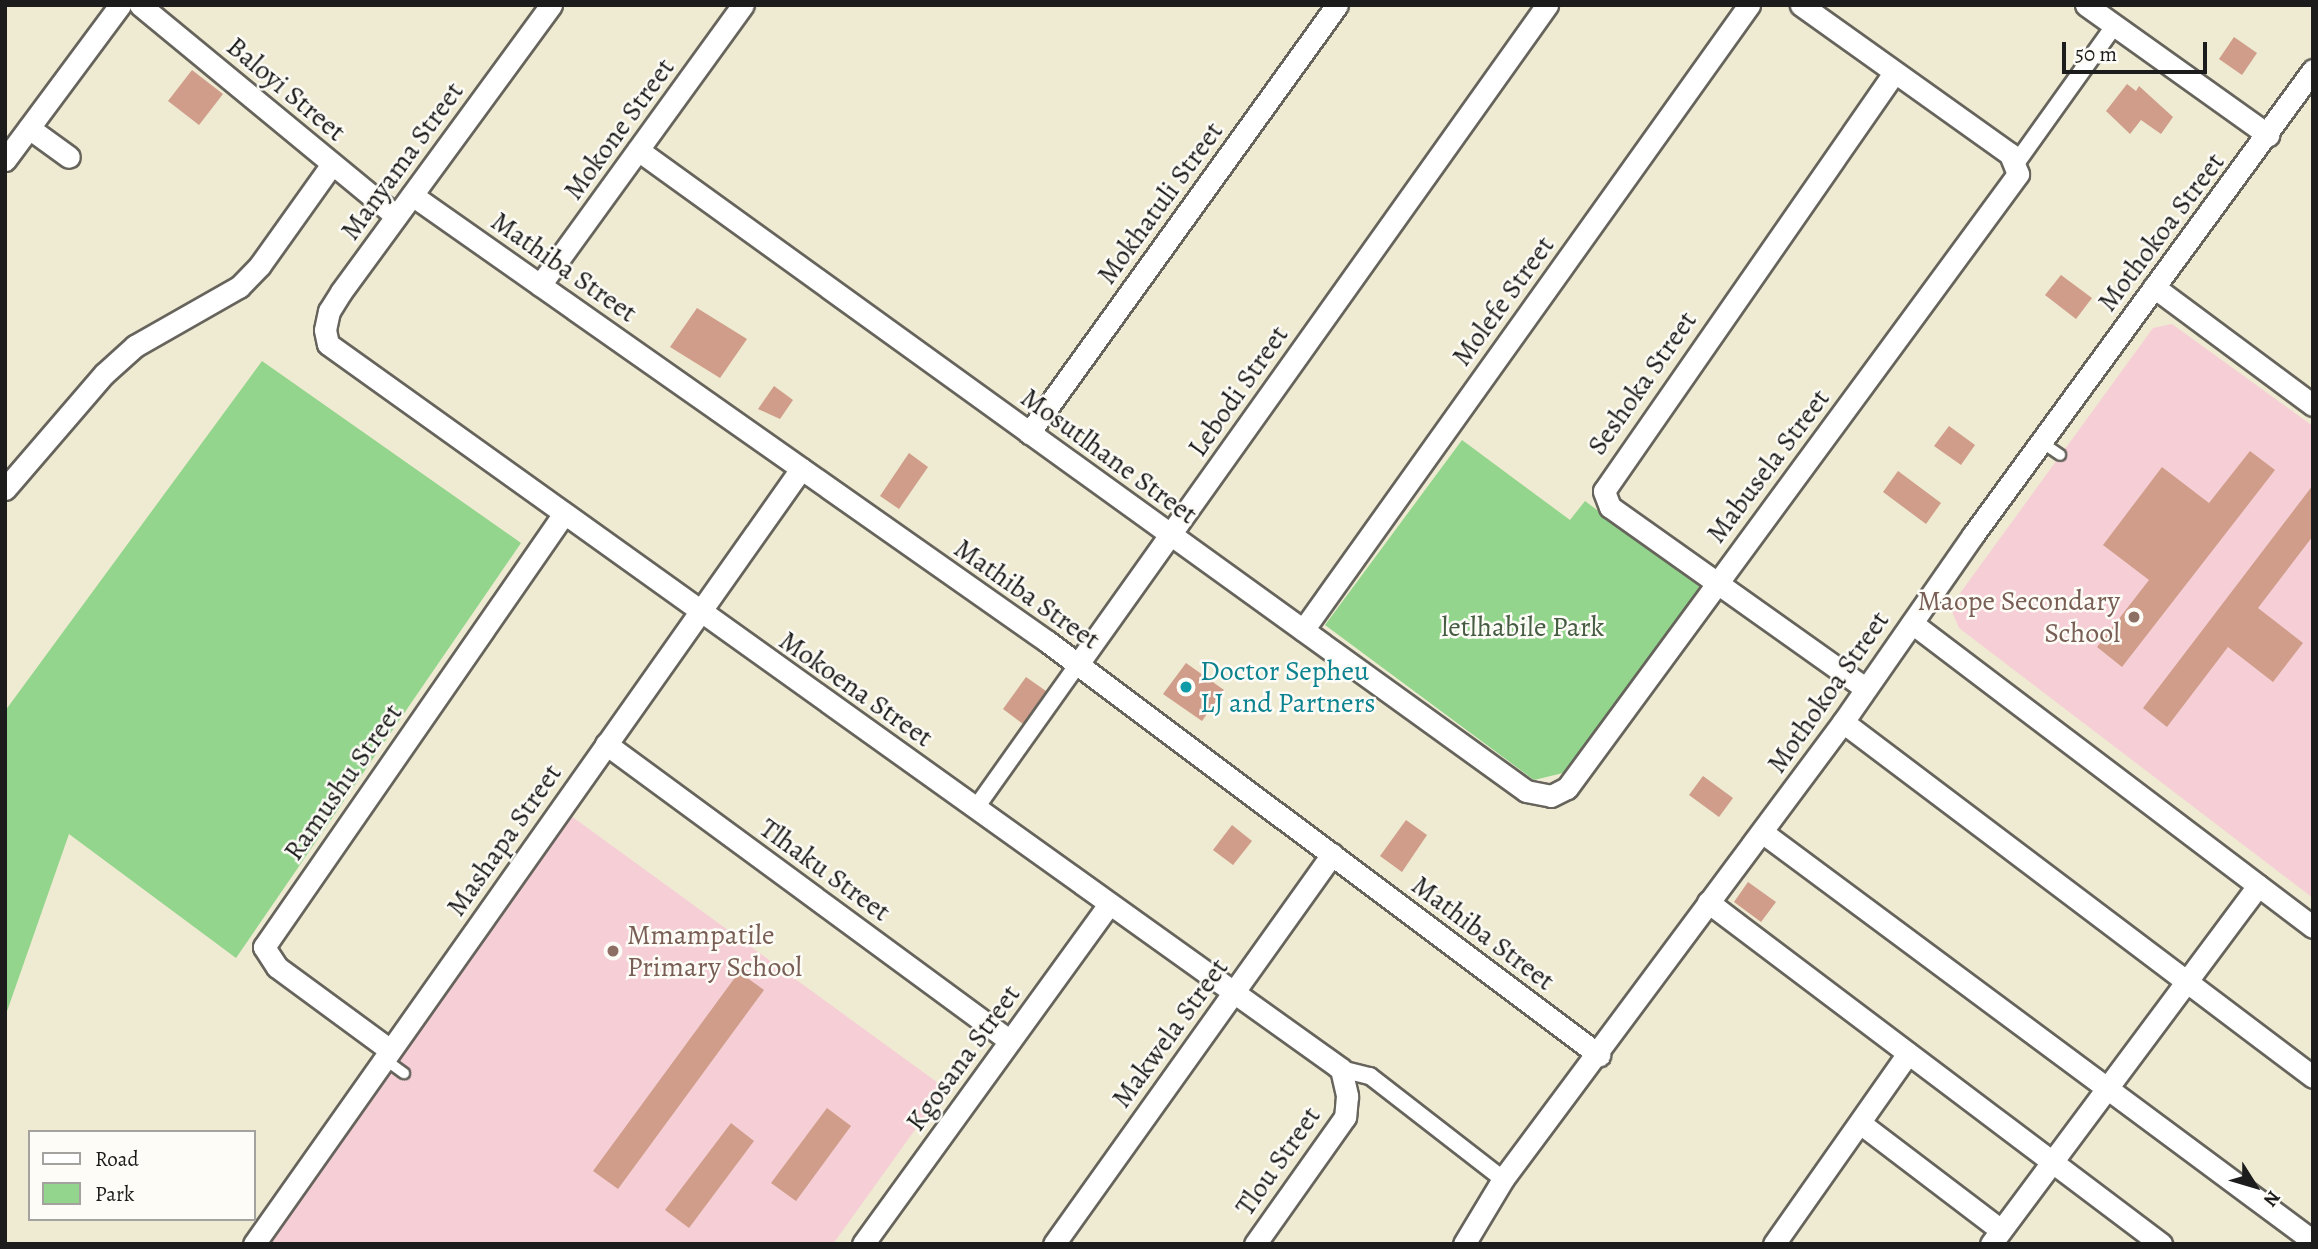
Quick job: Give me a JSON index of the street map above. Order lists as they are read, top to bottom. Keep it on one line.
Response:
{"streets":{"street":["Baloyi Street","Mokone Street","Manyama Street","Mokhatuli Street","Mothokoa Street","Mathiba Street","Molefe Street","Seshoka Street","Lebodi Street","Mosutlhane Street","Mabusela Street","Mokoena Street","Ramushu Street","Mashapa Street","Tlhaku Street","Makwela Street","Kgosana Street","Tlou Street"]},"crossings":[["Baloyi Street","Manyama Street"],["Mokone Street","Mathiba Street"],["Mokone Street","Mosutlhane Street"],["Manyama Street","Mathiba Street"],["Manyama Street","Mokoena Street"],["Mokhatuli Street","Mosutlhane Street"],["Mothokoa Street","Mathiba Street"],["Mothokoa Street","Seshoka Street"],["Mathiba Street","Lebodi Street"],["Mathiba Street","Mashapa Street"],["Mathiba Street","Makwela Street"],["Molefe Street","Mosutlhane Street"],["Seshoka Street","Mabusela Street"],["Lebodi Street","Mosutlhane Street"],["Lebodi Street","Mokoena Street"],["Mosutlhane Street","Mabusela Street"],["Mokoena Street","Ramushu Street"],["Mokoena Street","Mashapa Street"],["Mokoena Street","Makwela Street"],["Mokoena Street","Kgosana Street"],["Mokoena Street","Tlou Street"],["Ramushu Street","Mashapa Street"],["Mashapa Street","Tlhaku Street"],["Tlhaku Street","Kgosana Street"]],"parks":["letlhabile Park"],"places":["Maope Secondary School","Doctor Sepheu LJ and Partners","Mmampatile Primary School"],"legend":["Road","Park"],"scale_bar":"50 m","north":"bottom right"}
